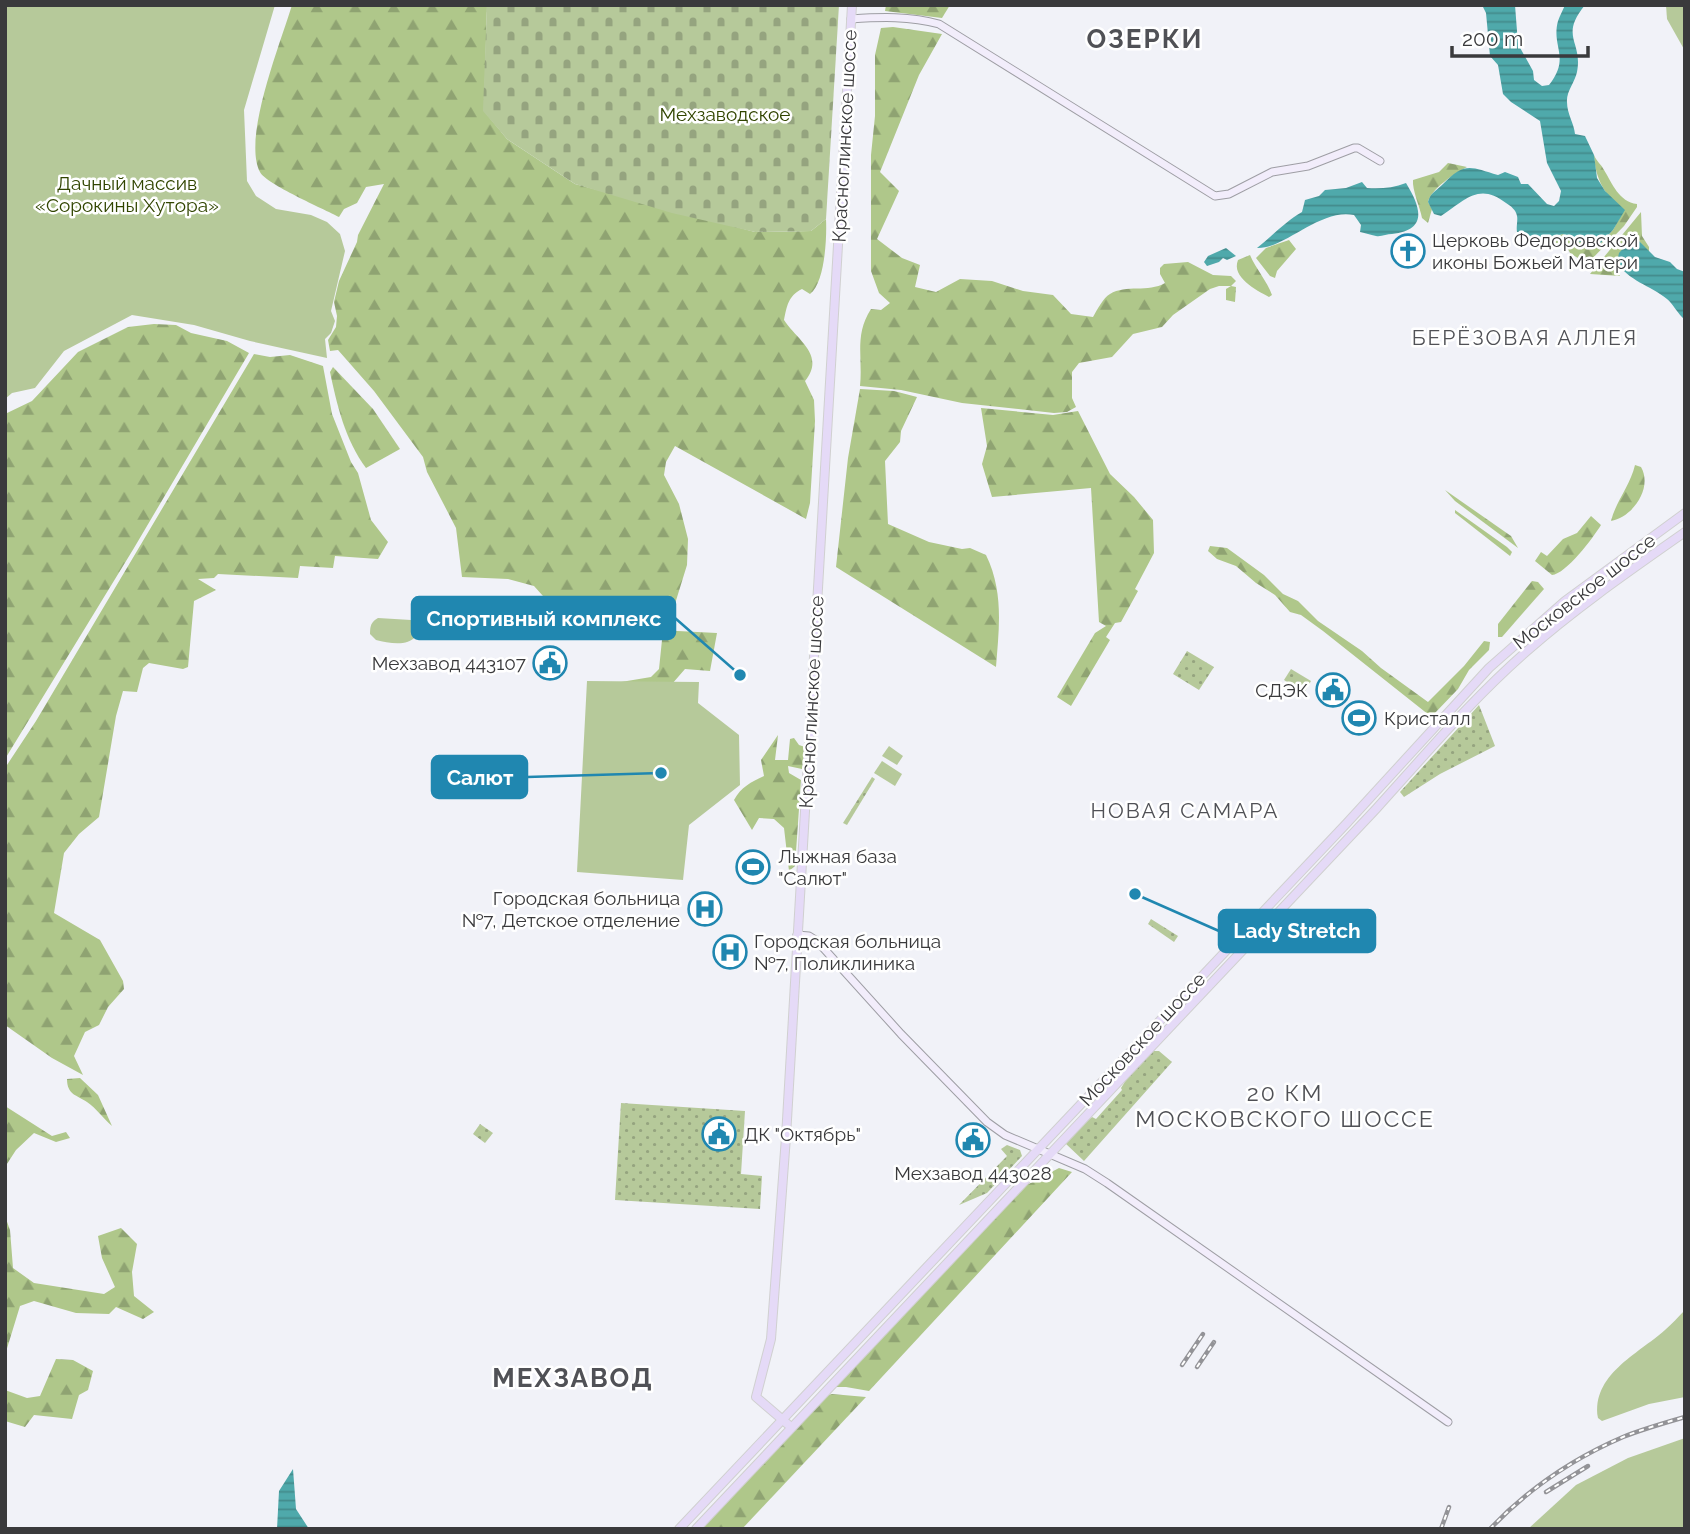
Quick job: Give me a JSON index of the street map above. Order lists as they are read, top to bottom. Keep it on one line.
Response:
{"streets":{"main road":["Красноглинское шоссе","Московское шоссе"]},"crossings":[["Красноглинское шоссе","Московское шоссе"]],"districts":["ОЗЕРКИ","БЕРЁЗОВАЯ АЛЛЕЯ","НОВАЯ САМАРА","20 КМ МОСКОВСКОГО ШОССЕ","МЕХЗАВОД"],"parks":["Мехзаводское","Дачный массив «Сорокины Хутора»"],"places":{"church":["Церковь Федоровской иконы Божьей Матери"],"public building":["Мехзавод 443107","СДЭК","ДК \"Октябрь\"","Мехзавод 443028"],"other":["Спортивный комплекс","Салют","Lady Stretch"],"sports":["Кристалл","Лыжная база \"Салют\""],"hospital":["Городская больница №7, Детское отделение","Городская больница №7, Поликлиника"]},"scale_bar":"200 m"}
